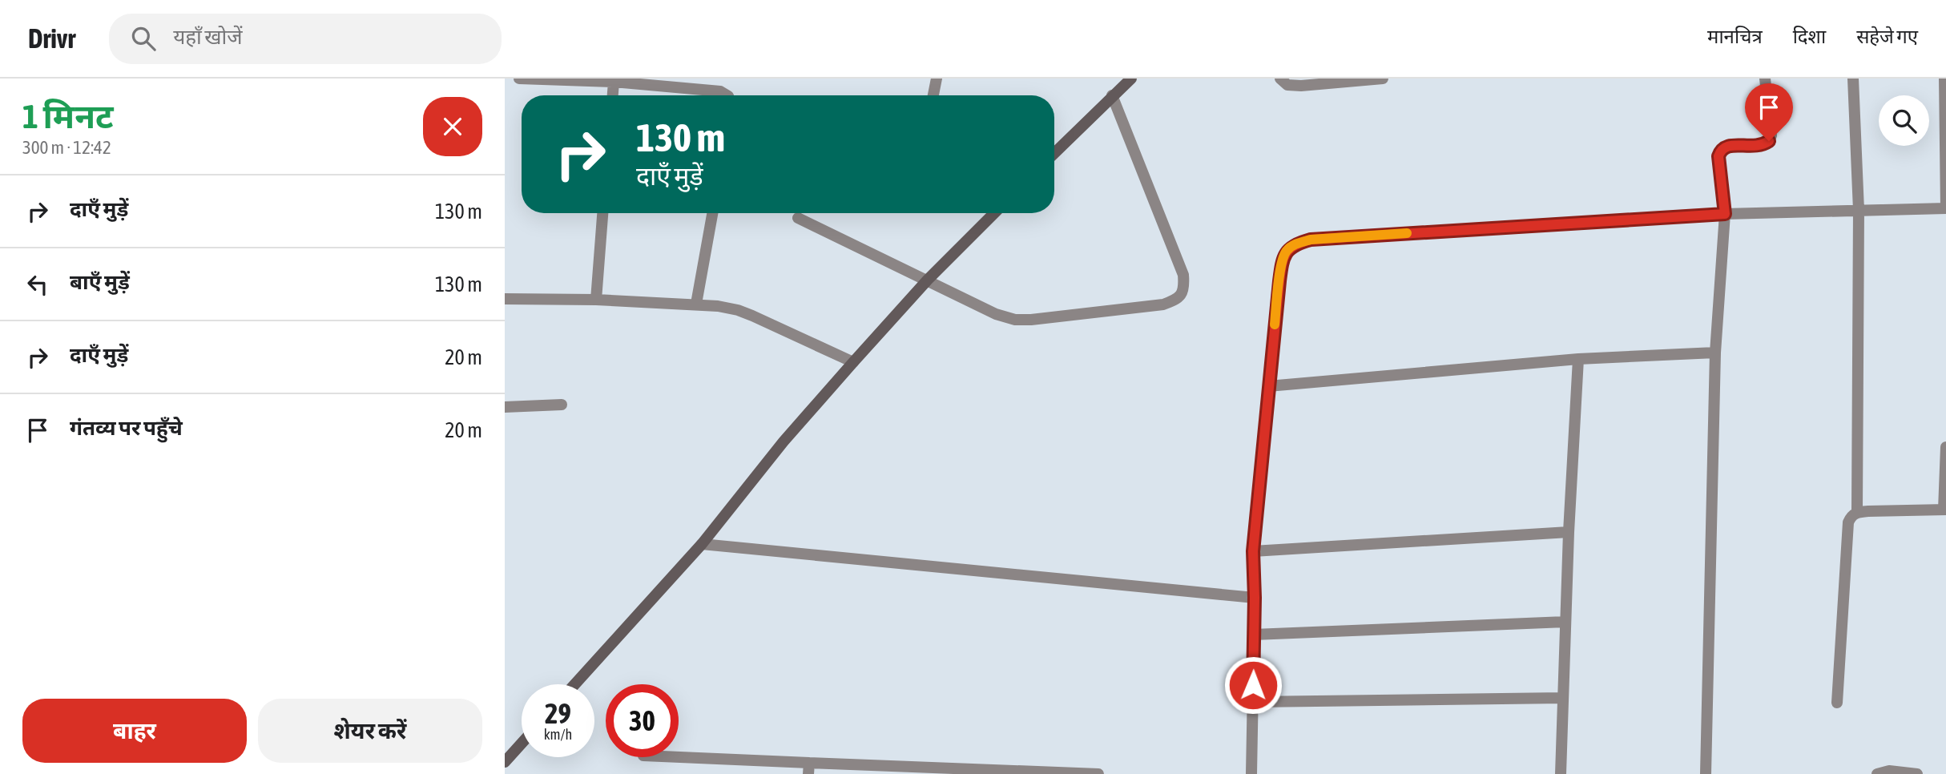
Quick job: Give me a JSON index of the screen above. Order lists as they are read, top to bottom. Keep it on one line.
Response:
{"page":{"header":"Drivr","search":"यहाँ खोजें","nav":["मानचित्र","दिशा","सहेजे गए"],"heading":["1 मिनट","300 m · 12:42"],"turn":["130 m","दाएँ मुड़ें"],"list":[{"name":"दाएँ मुड़ें","value":"130 m"},{"name":"बाएँ मुड़ें","value":"130 m"},{"name":"दाएँ मुड़ें","value":"20 m"},{"name":"गंतव्य पर पहुँचे","value":"20 m"}],"speed":"29 km/h","limit":"30","buttons":["बाहर","शेयर करें"]}}
